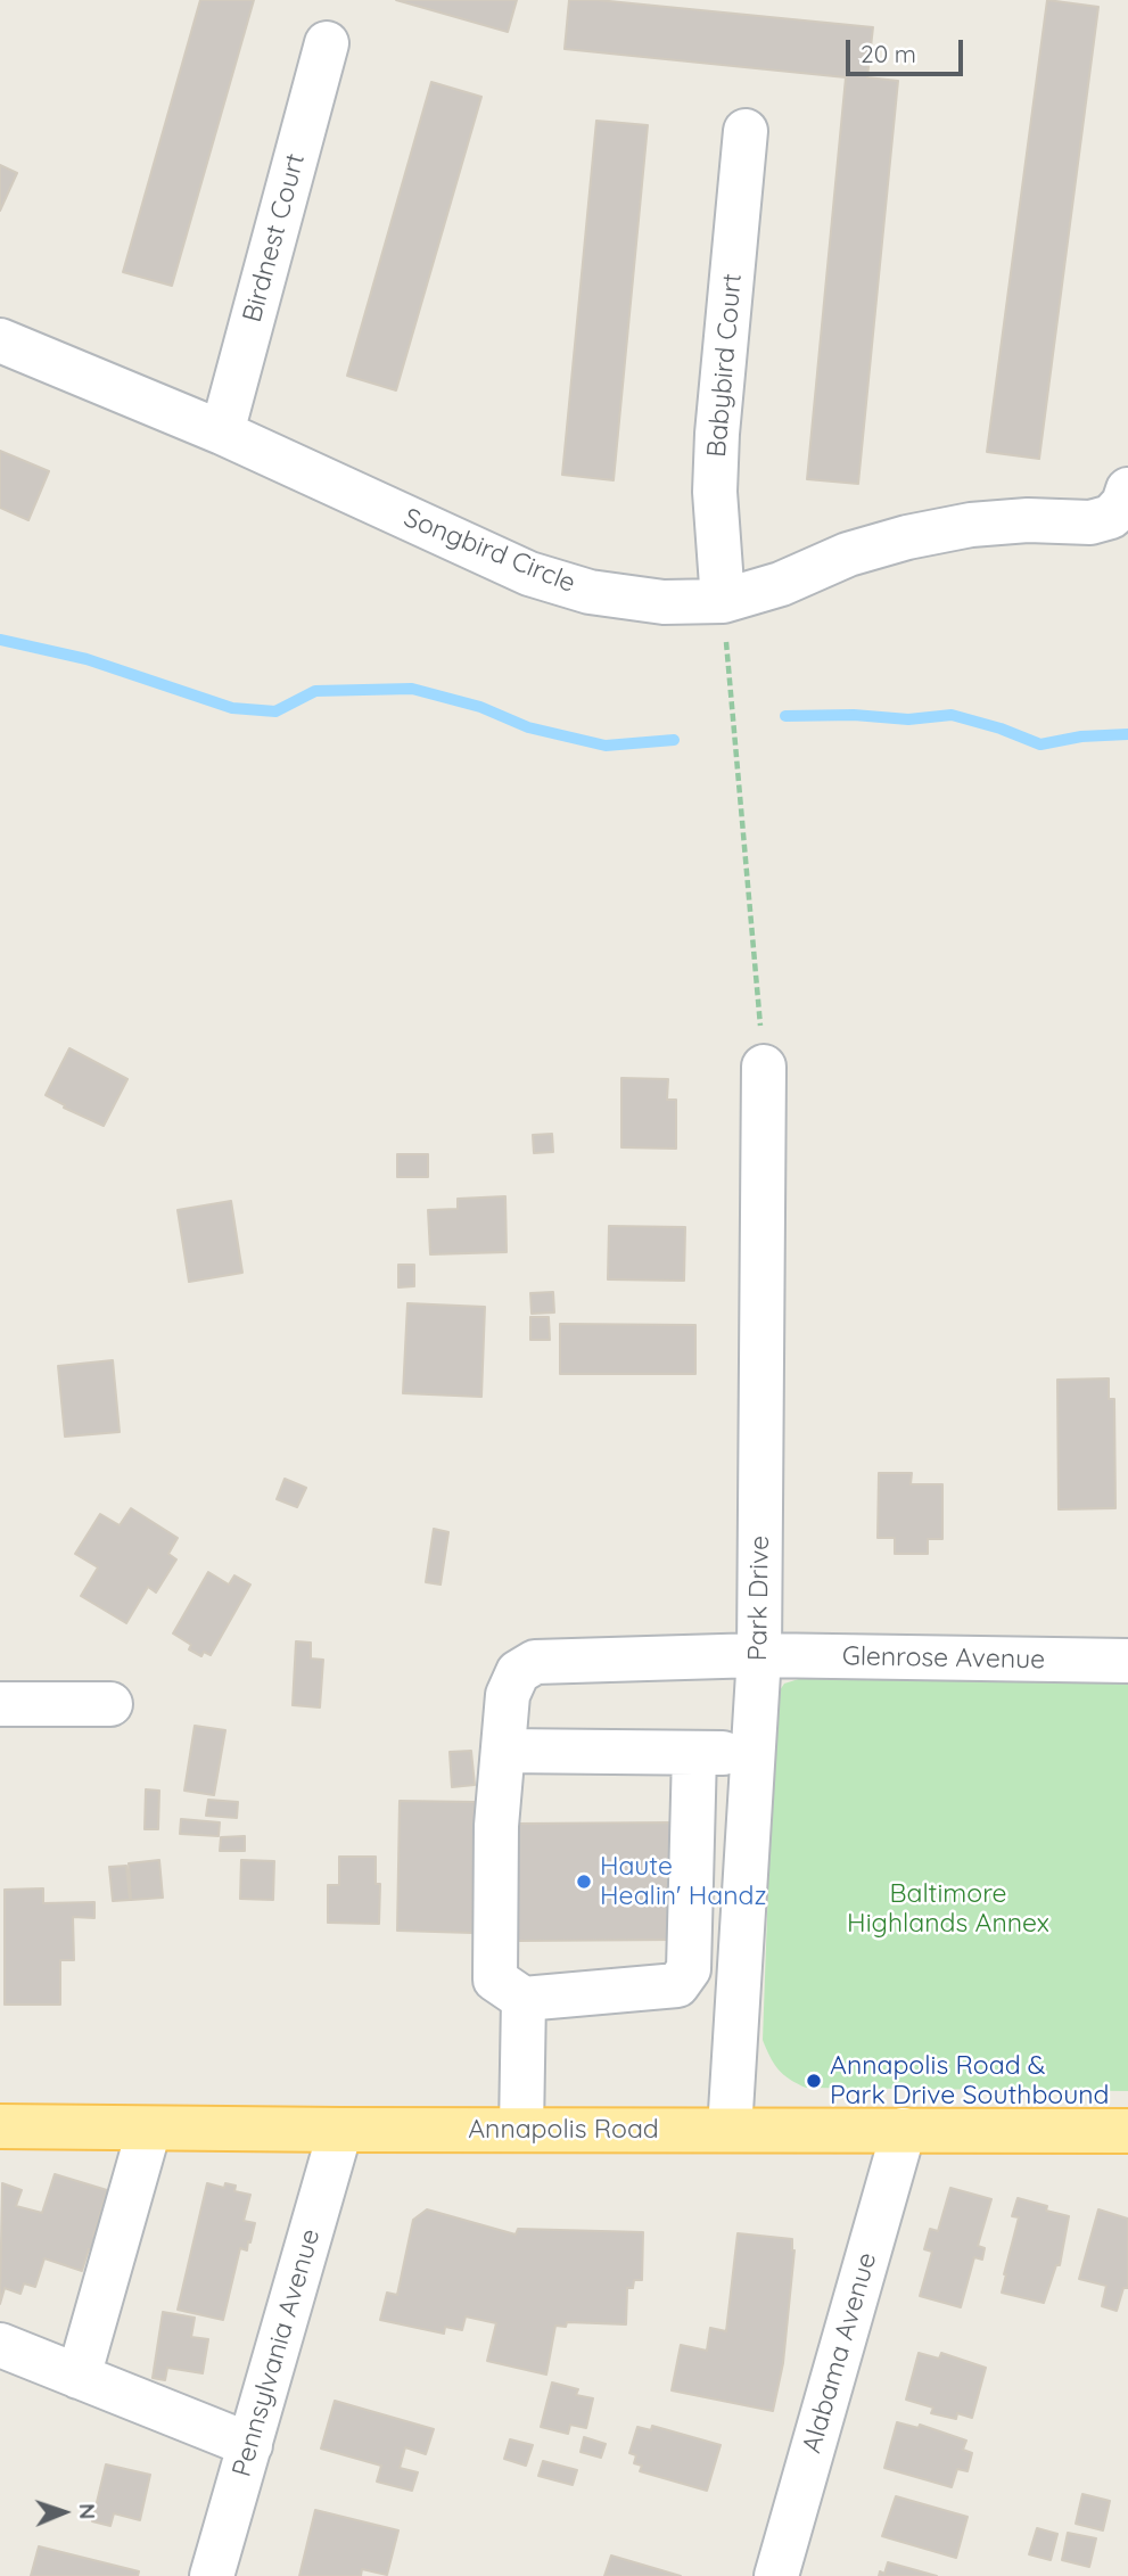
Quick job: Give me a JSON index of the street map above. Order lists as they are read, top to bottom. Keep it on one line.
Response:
{"streets":{"main road":["Annapolis Road"],"street":["Birdnest Court","Babybird Court","Songbird Circle","Park Drive","Glenrose Avenue","Pennsylvania Avenue","Alabama Avenue"]},"crossings":[["Birdnest Court","Songbird Circle"],["Babybird Court","Songbird Circle"],["Park Drive","Glenrose Avenue"],["Park Drive","Annapolis Road"],["Annapolis Road","Pennsylvania Avenue"],["Annapolis Road","Alabama Avenue"]],"parks":["Baltimore Highlands Annex"],"places":["Haute Healin' Handz","Annapolis Road & Park Drive Southbound"],"scale_bar":"20 m","north":"right"}
